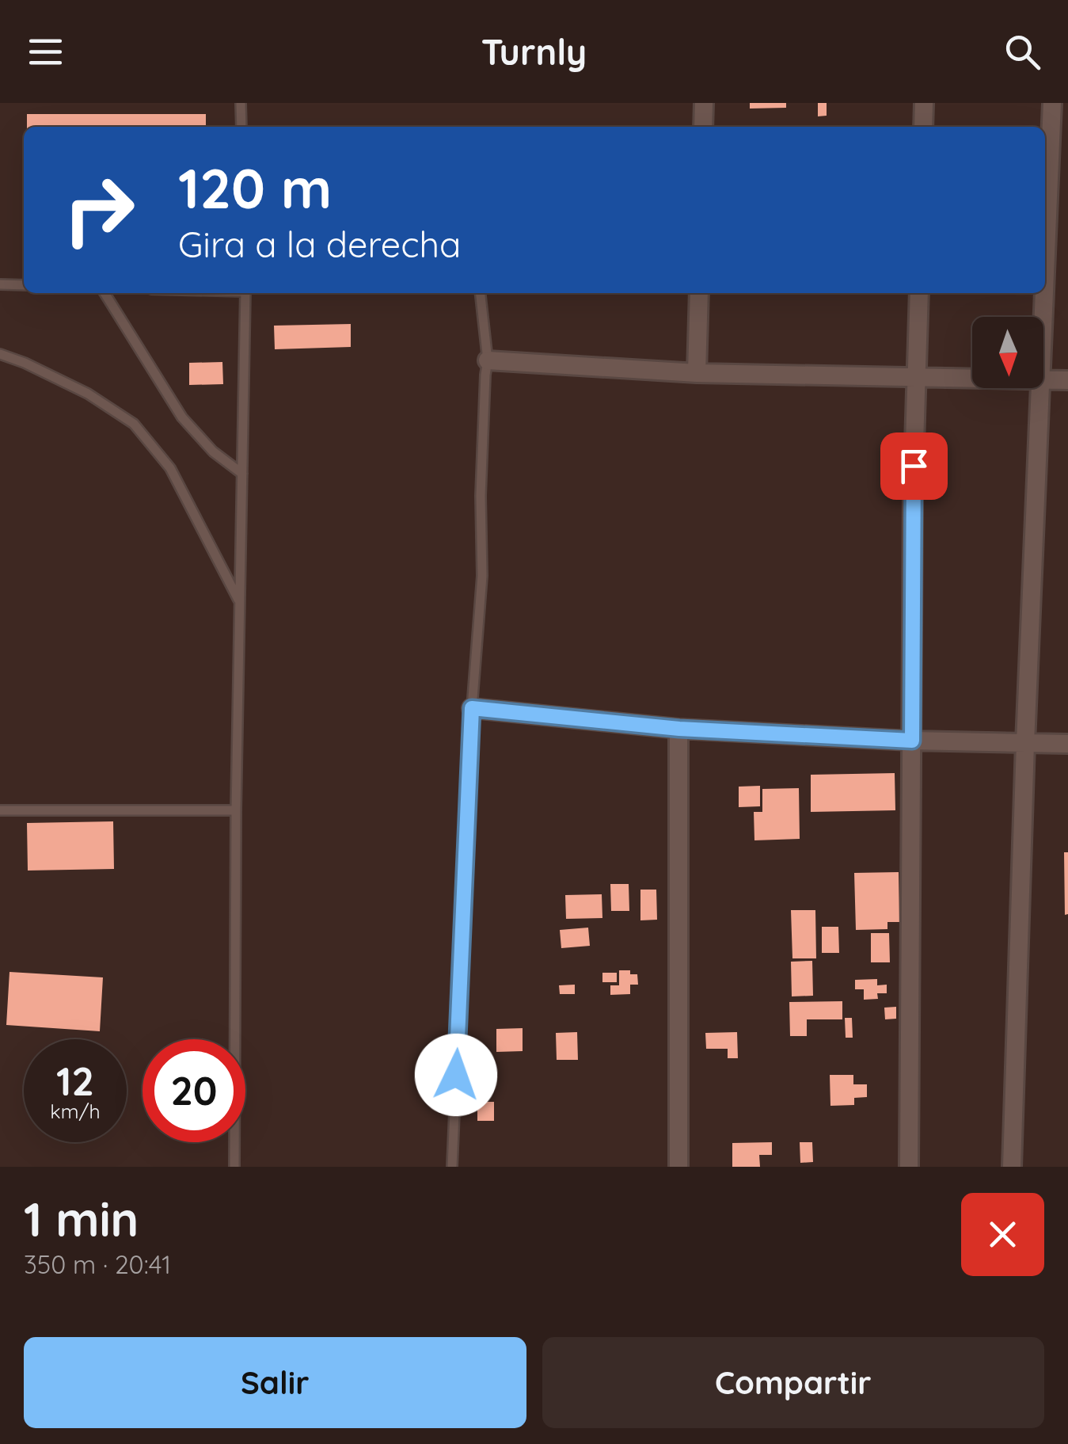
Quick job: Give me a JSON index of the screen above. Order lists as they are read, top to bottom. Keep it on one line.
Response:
{"north":"bottom","page":{"header":"Turnly","turn":["120 m","Gira a la derecha"],"speed":"12 km/h","limit":"20","heading":["1 min","350 m · 20:41"],"buttons":["Salir","Compartir"]}}
